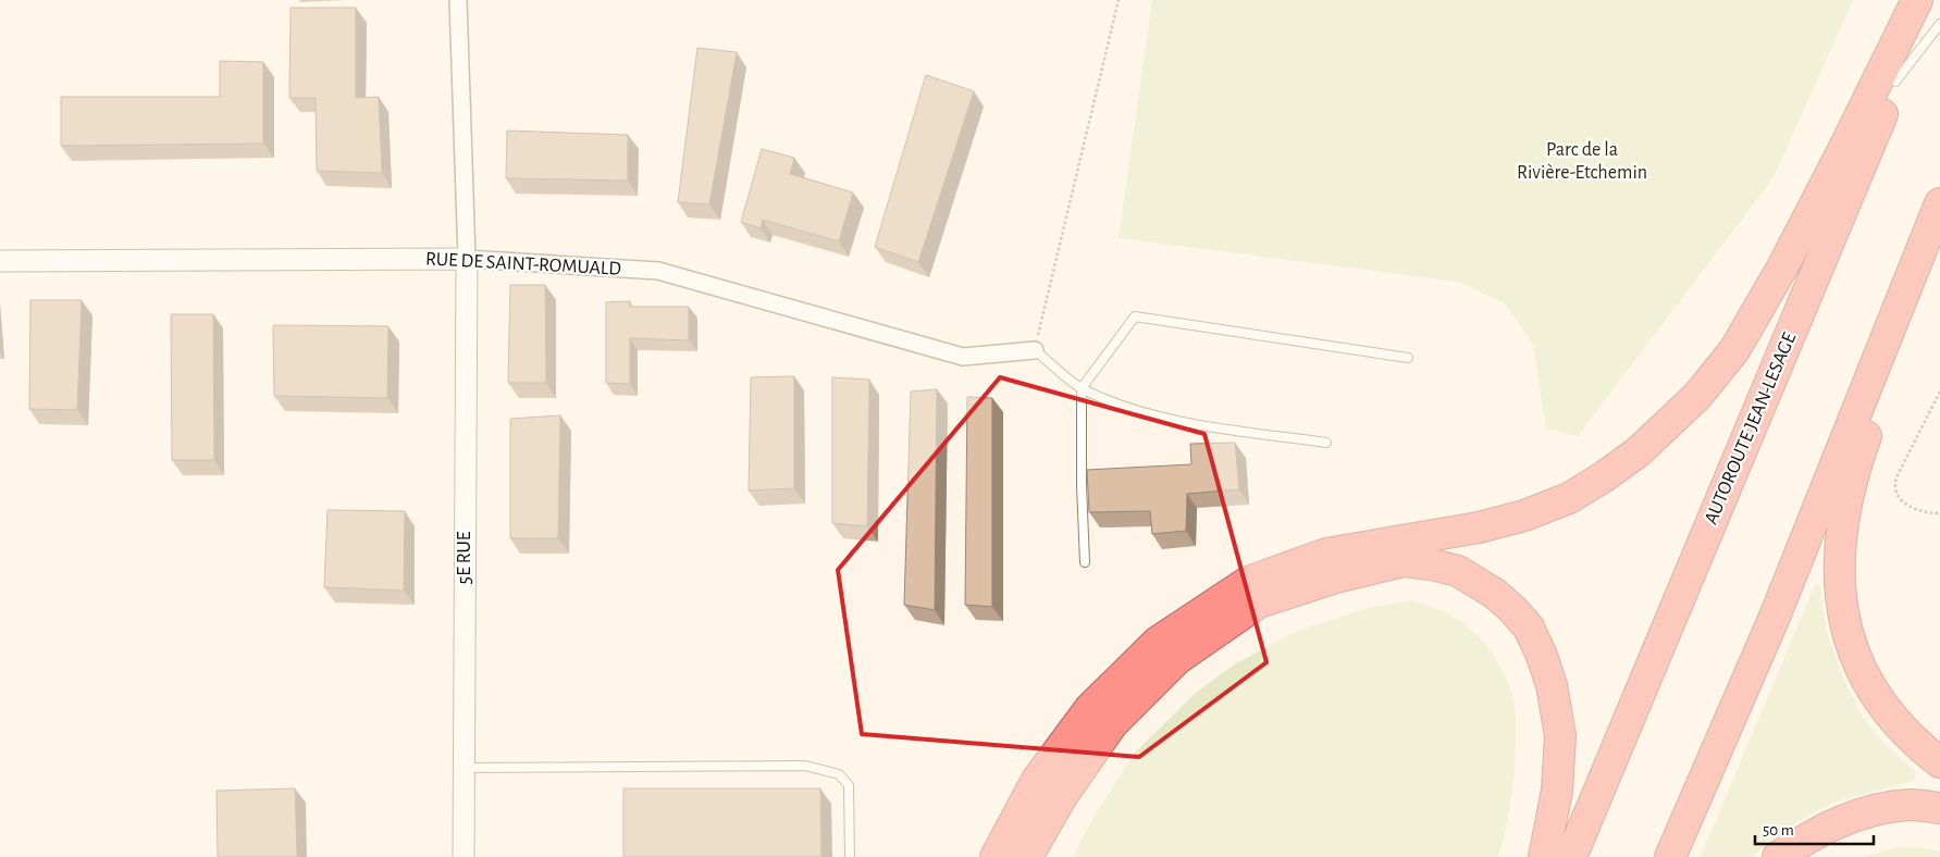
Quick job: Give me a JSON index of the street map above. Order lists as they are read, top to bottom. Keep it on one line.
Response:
{"streets":{"highway":["AUTOROUTE JEAN-LESAGE"],"street":["RUE DE SAINT-ROMUALD","5E RUE"]},"crossings":[["RUE DE SAINT-ROMUALD","5E RUE"]],"parks":["Parc de la Rivière-Etchemin"],"scale_bar":"50 m"}
